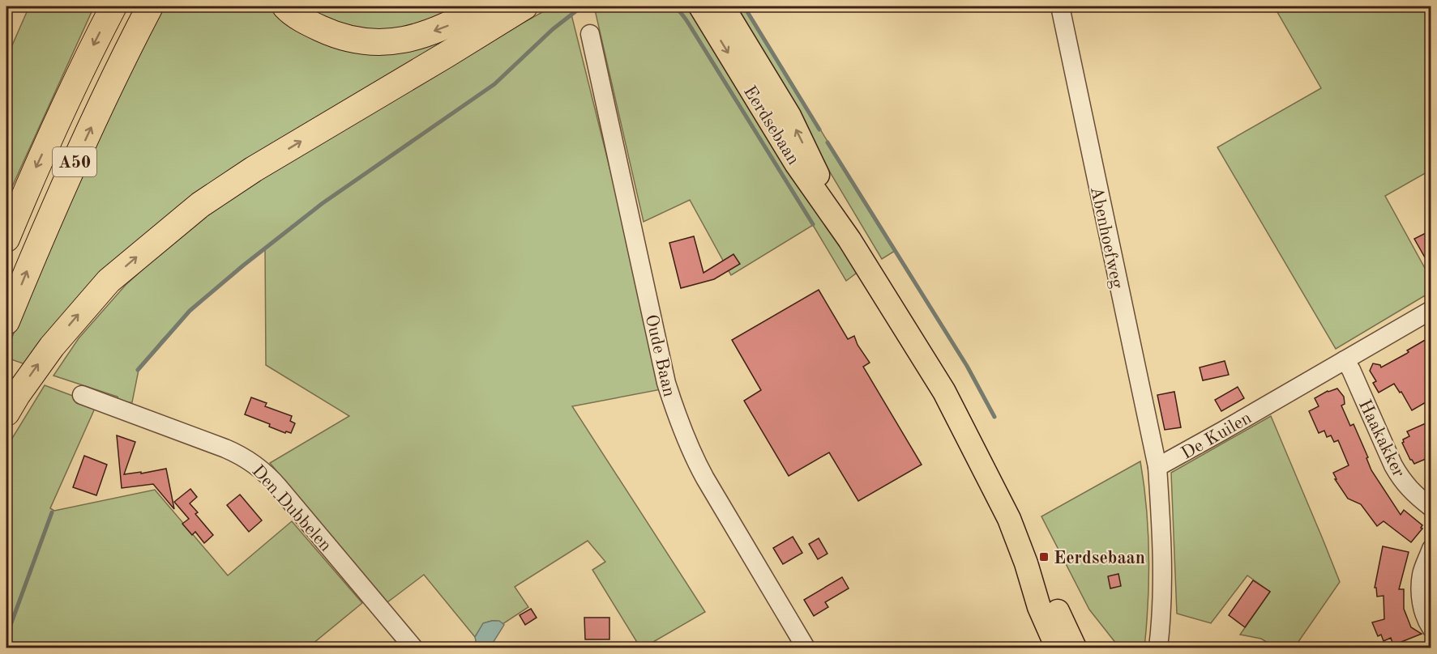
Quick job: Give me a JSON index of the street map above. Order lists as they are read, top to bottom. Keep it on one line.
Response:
{"streets":{"highway":["A50"],"main road":["Eerdsebaan"],"street":["Abenhoefweg","Oude Baan","De Kuilen","Haakakker","Den Dubbelen"]},"crossings":[["Abenhoefweg","De Kuilen"],["De Kuilen","Haakakker"]],"places":{"transit":["Eerdsebaan"]}}
